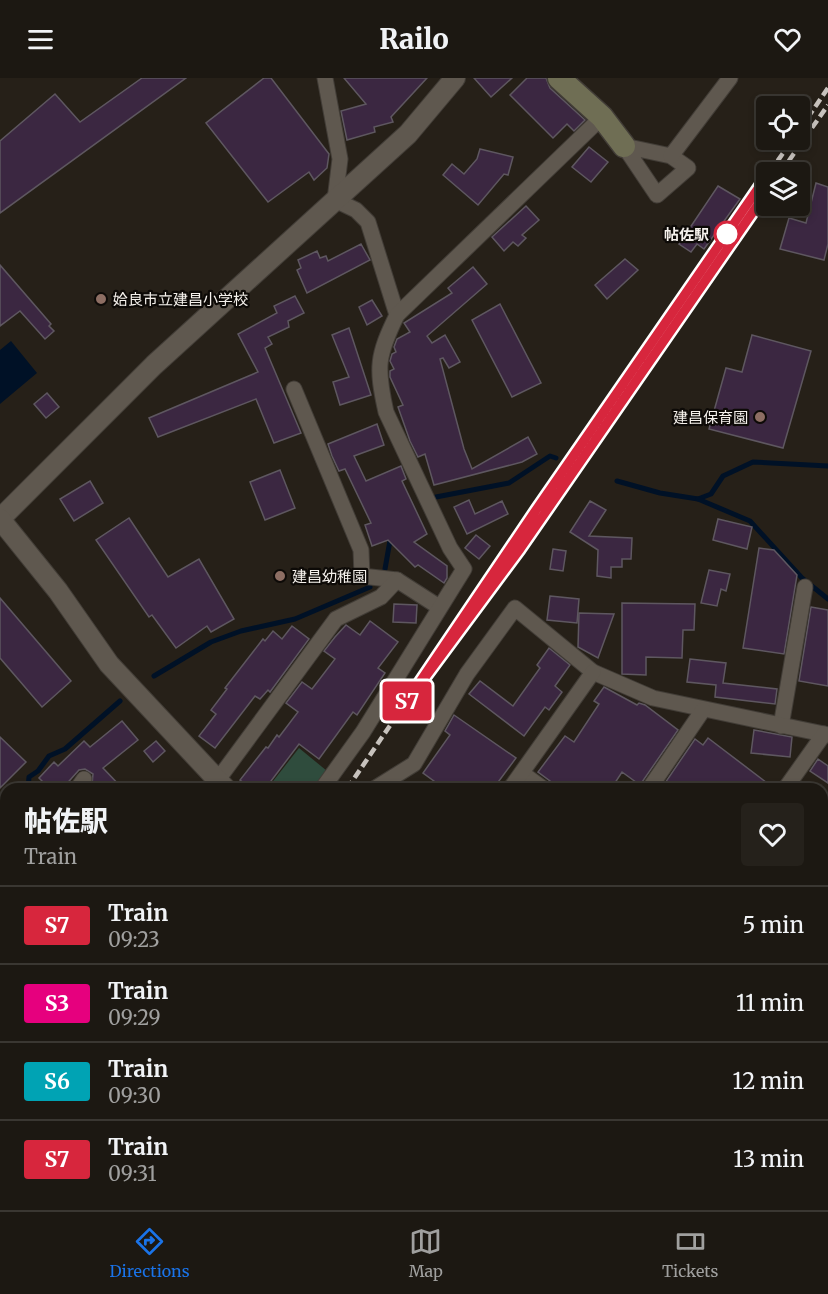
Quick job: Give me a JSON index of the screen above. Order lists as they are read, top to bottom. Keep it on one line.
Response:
{"places":["帖佐駅","姶良市立建昌小学校","建昌保育園","建昌幼稚園"],"page":{"header":"Railo","on_map":"S7","heading":["帖佐駅","Train"],"list":[{"mark":"S7","name":"Train","note":"09:23","value":"5 min"},{"mark":"S3","name":"Train","note":"09:29","value":"11 min"},{"mark":"S6","name":"Train","note":"09:30","value":"12 min"},{"mark":"S7","name":"Train","note":"09:31","value":"13 min"}],"tabs":["Directions","Map","Tickets"]}}
